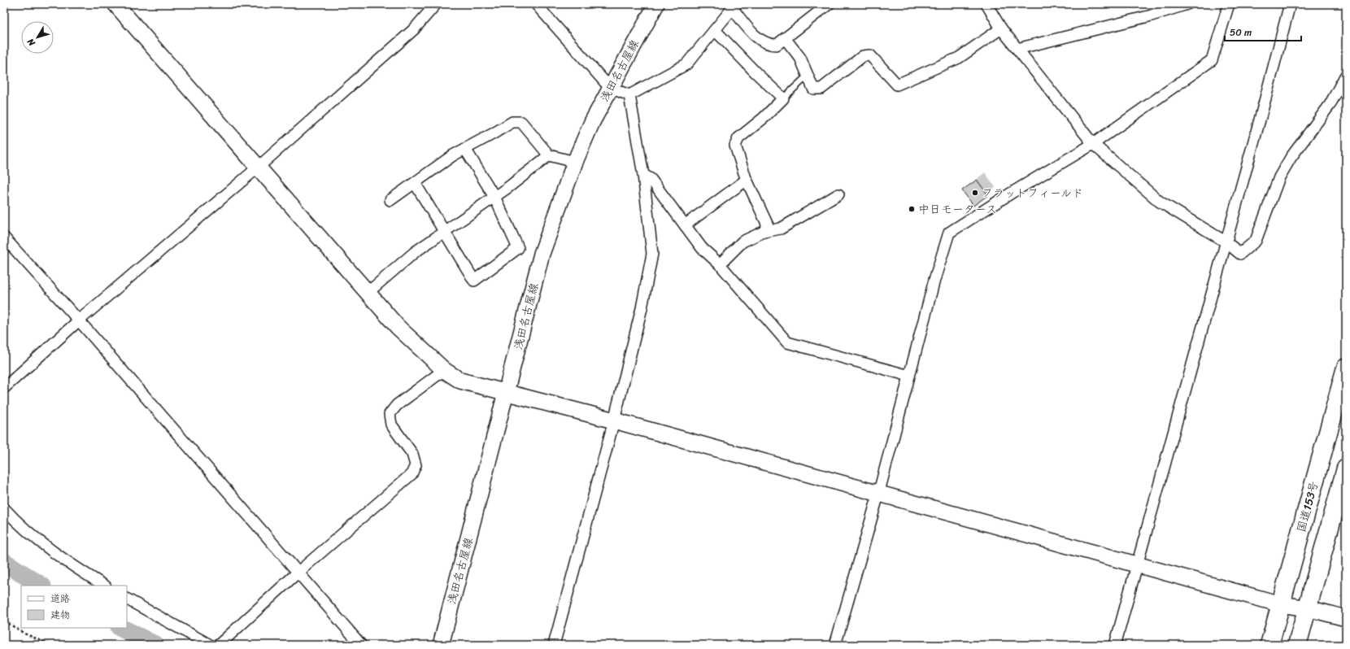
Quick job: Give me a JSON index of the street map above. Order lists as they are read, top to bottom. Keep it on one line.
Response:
{"streets":{"highway":["国道153号"],"street":["浅田名古屋線"]},"places":["フラットフィールド","中日モータース"],"legend":["道路","建物"],"scale_bar":"50 m","north":"bottom left"}
